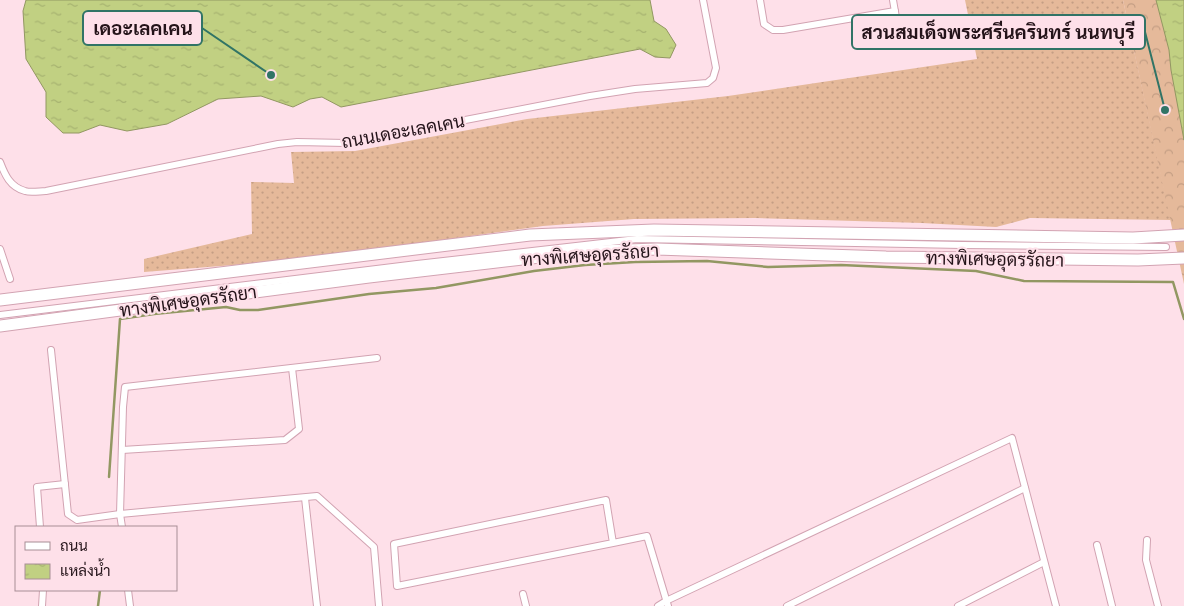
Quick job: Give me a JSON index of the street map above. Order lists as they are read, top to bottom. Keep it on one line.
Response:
{"streets":{"highway":["ทางพิเศษอุดรรัถยา"],"street":["ถนนเดอะเลคเคน"]},"places":["เดอะเลคเคน","สวนสมเด็จพระศรีนครินทร์ นนทบุรี"],"legend":["ถนน","แหล่งน้ำ"]}
